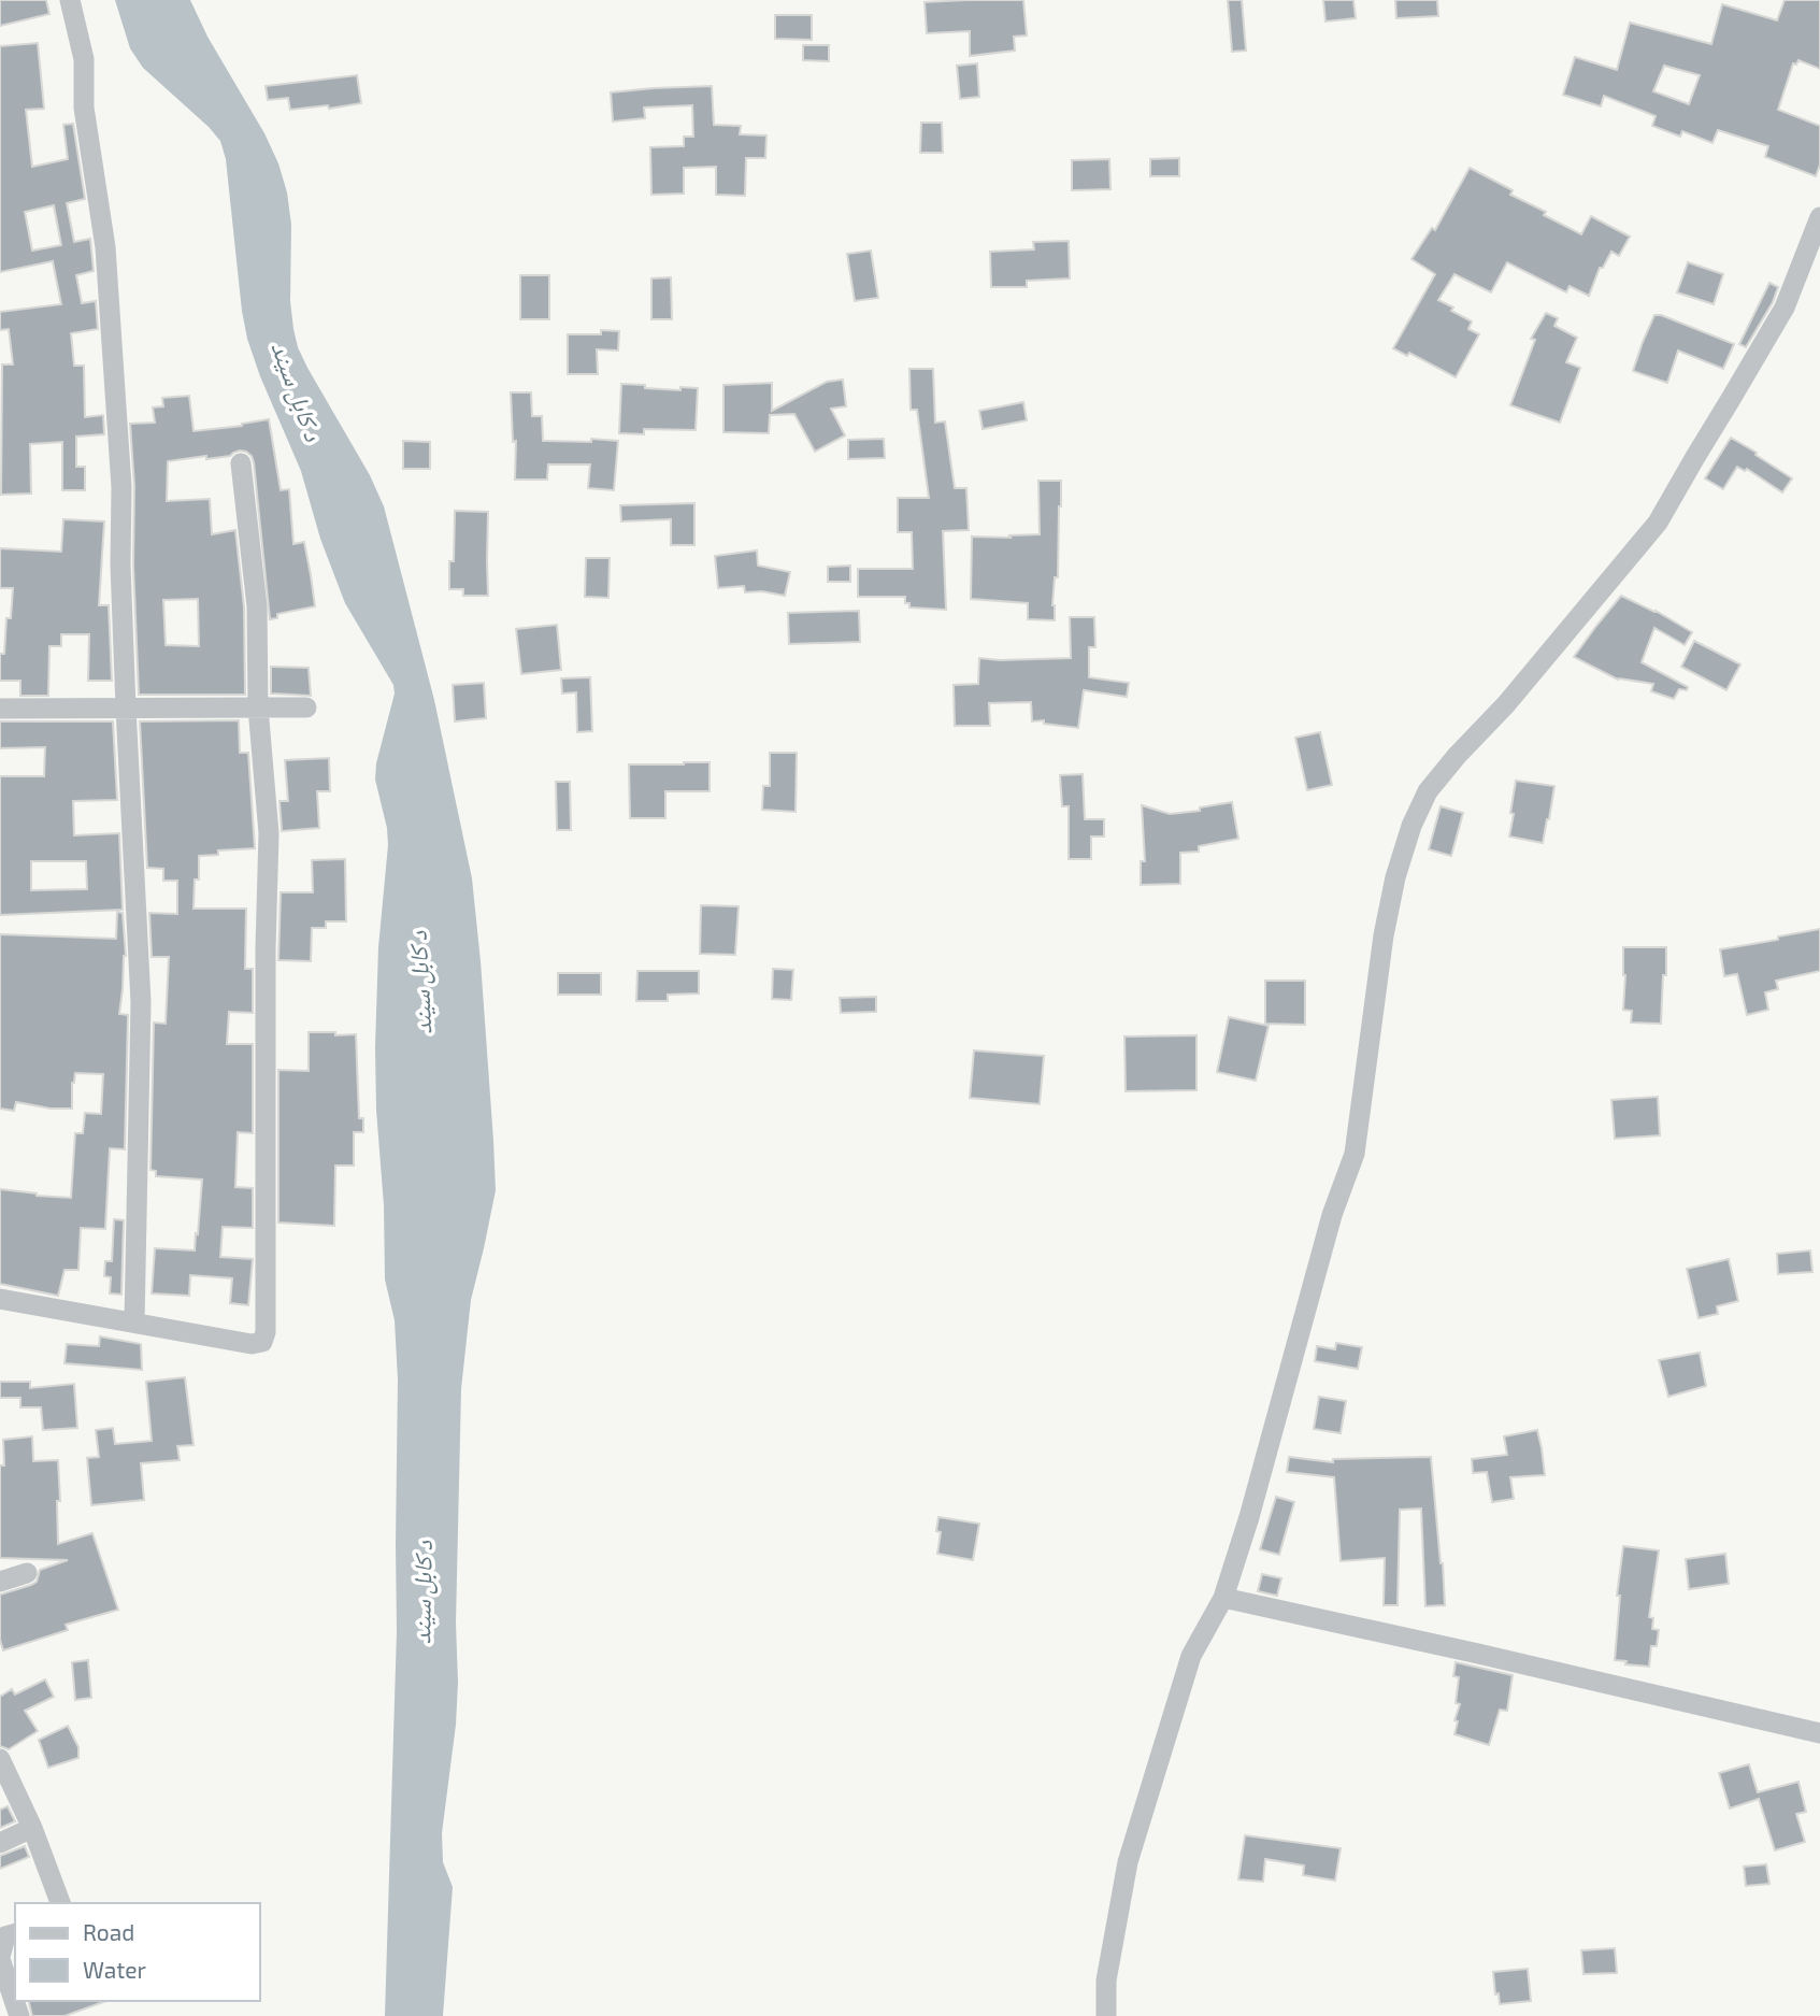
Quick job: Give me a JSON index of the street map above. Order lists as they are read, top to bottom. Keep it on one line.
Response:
{"water":["د کابل سيند"],"legend":["Road","Water"]}
